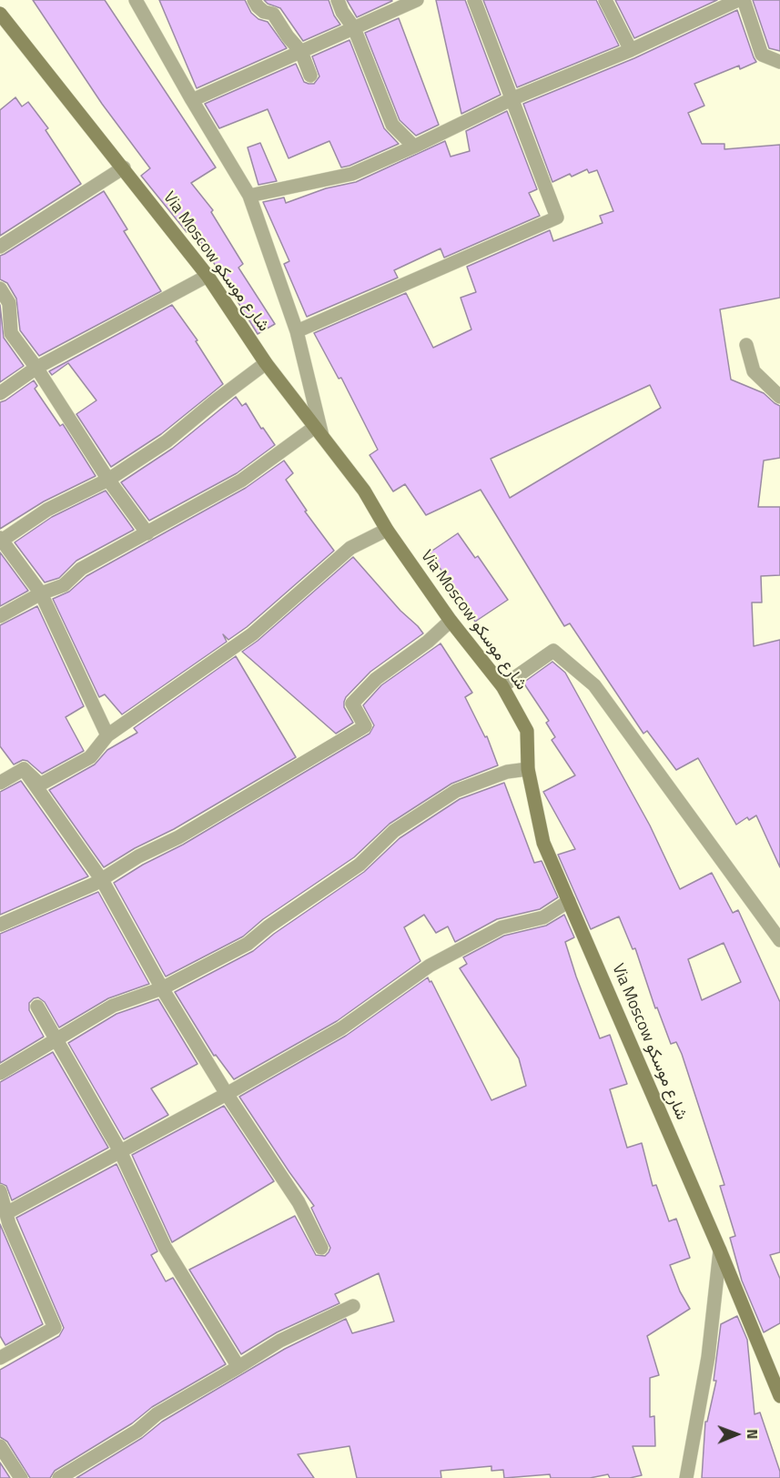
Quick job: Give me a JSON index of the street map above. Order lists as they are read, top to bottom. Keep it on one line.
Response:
{"streets":{"main road":["Via Moscow شارع موسكو"]},"north":"right"}
